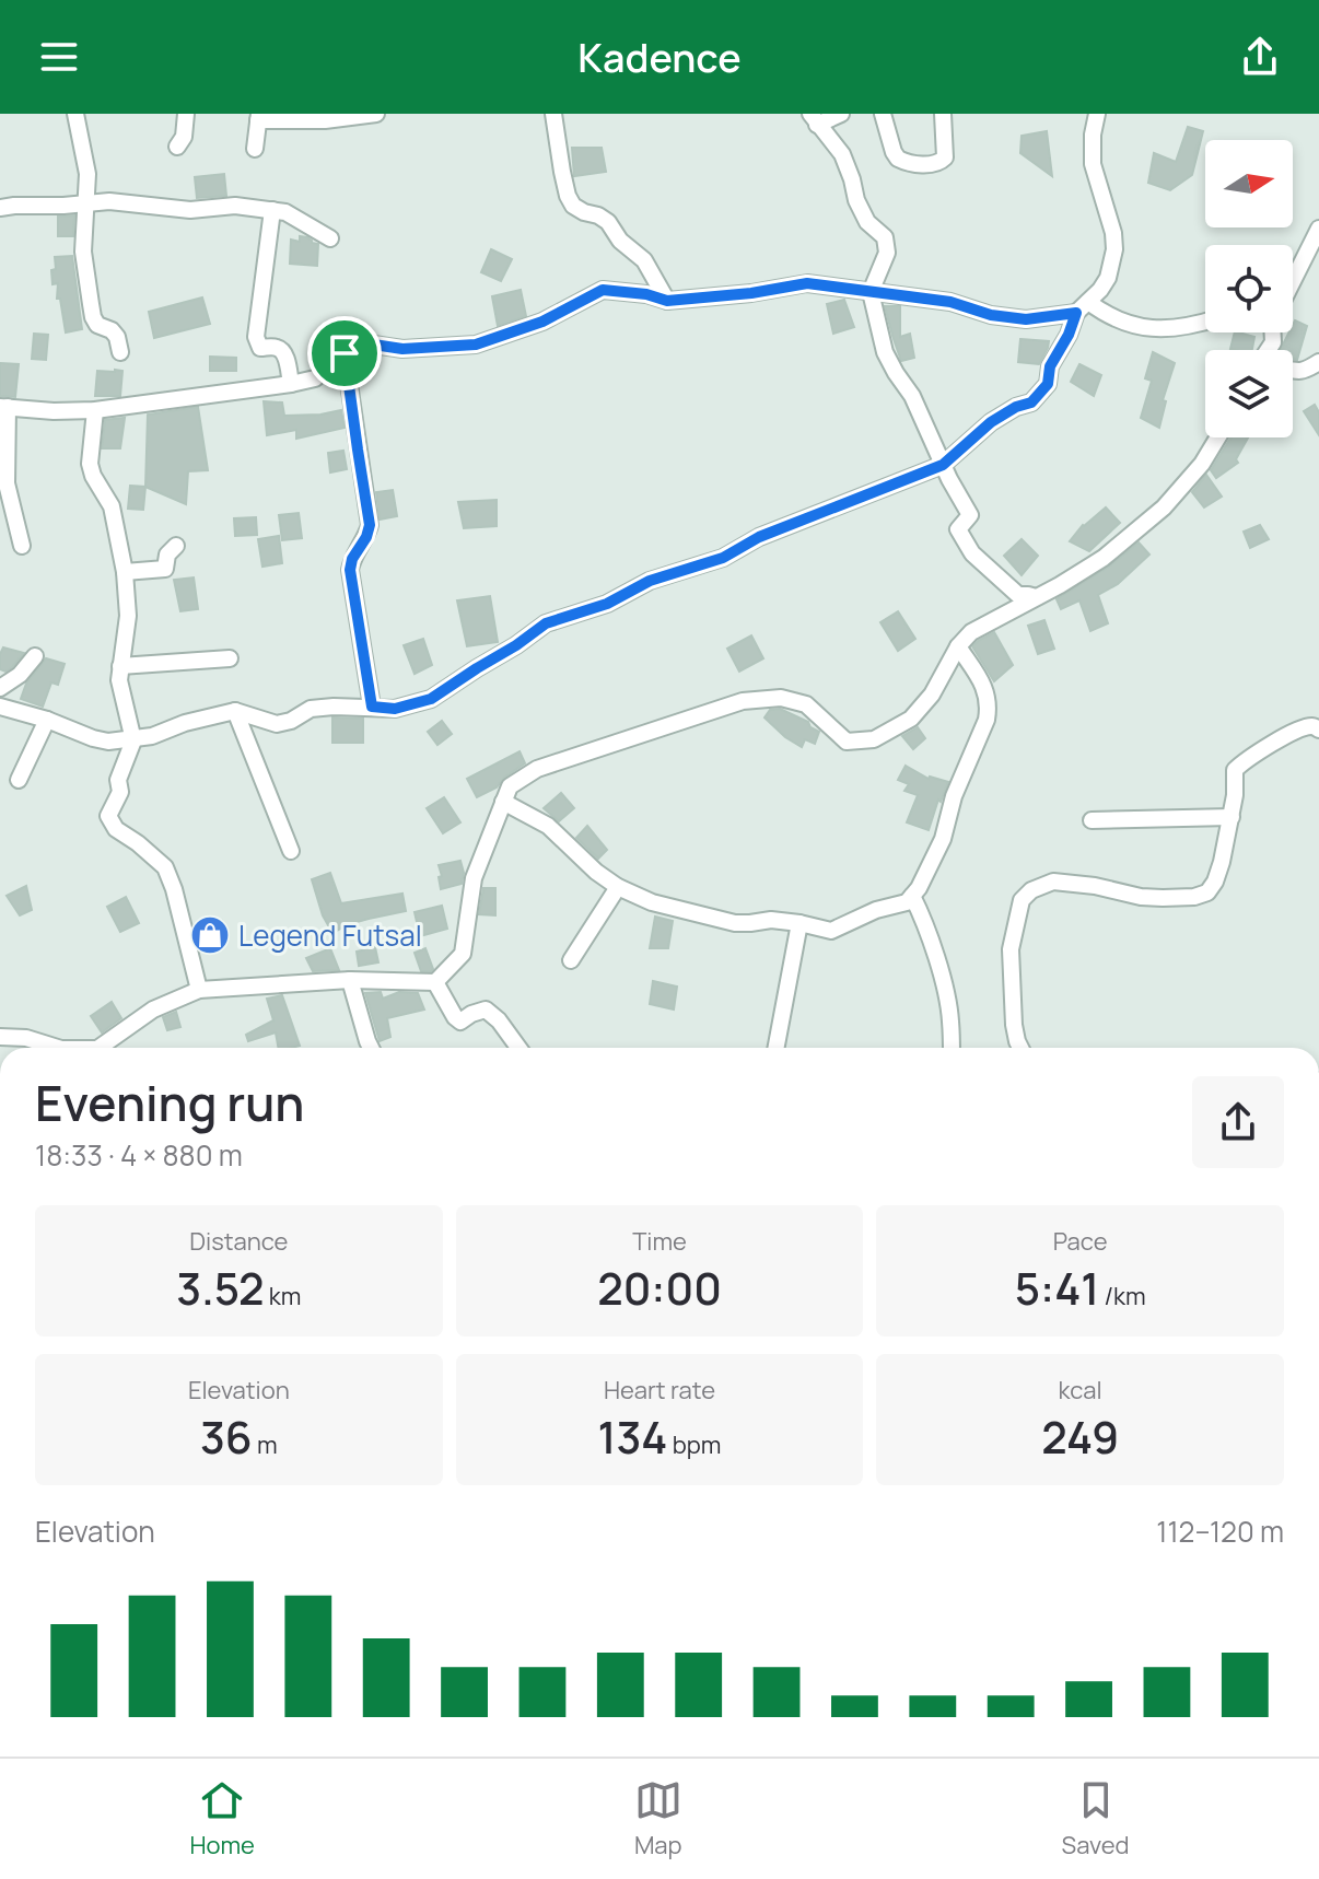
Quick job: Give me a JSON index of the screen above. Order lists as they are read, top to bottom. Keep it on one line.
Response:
{"places":{"shop":["Legend Futsal"]},"north":"right","page":{"header":"Kadence","heading":["Evening run","18:33 · 4 × 880 m"],"stats":[["Distance","3.52 km"],["Time","20:00"],["Pace","5:41 /km"],["Elevation","36 m"],["Heart rate","134 bpm"],["kcal","249"]],"chart":["Elevation","112–120 m"],"tabs":["Home","Map","Saved"]}}
